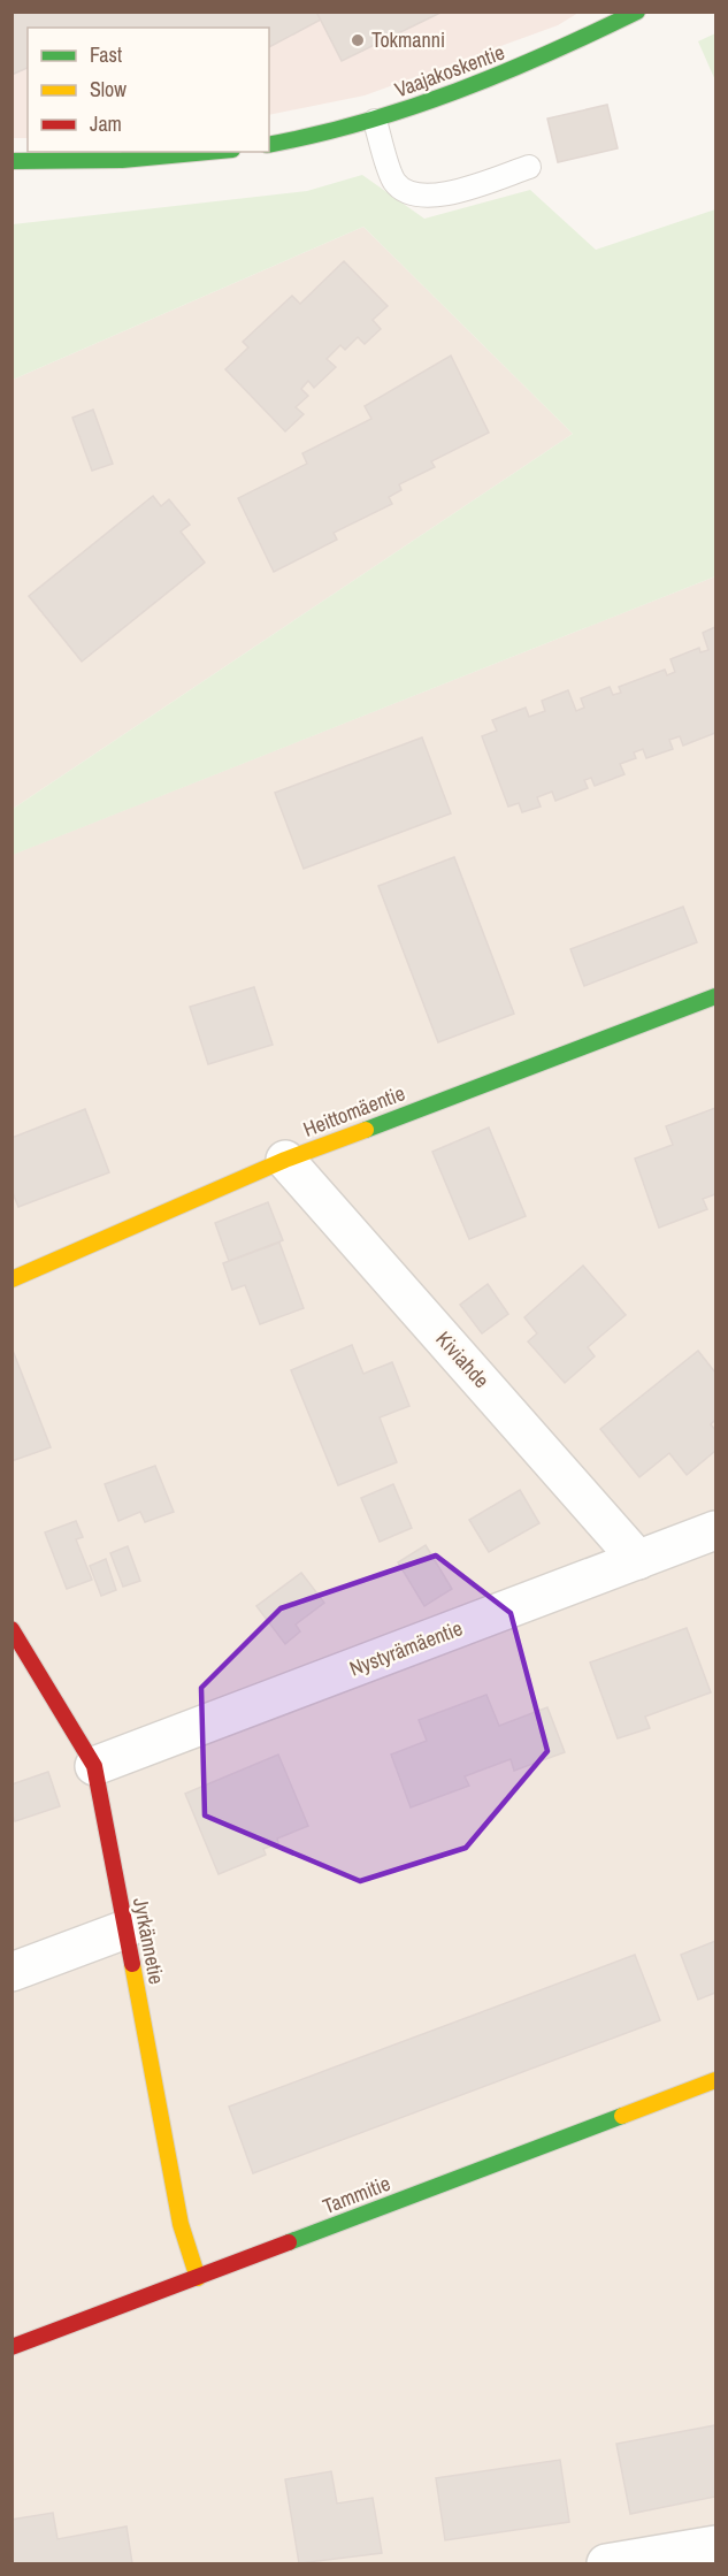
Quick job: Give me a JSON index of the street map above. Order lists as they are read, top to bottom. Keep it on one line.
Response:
{"streets":{"street":["Vaajakoskentie","Heittomäentie","Kiviahde","Nystyrämäentie","Jyrkännetie","Tammitie"]},"crossings":[["Heittomäentie","Kiviahde"],["Kiviahde","Nystyrämäentie"],["Nystyrämäentie","Jyrkännetie"],["Jyrkännetie","Tammitie"]],"places":["Tokmanni"],"legend":["Fast","Slow","Jam"]}
